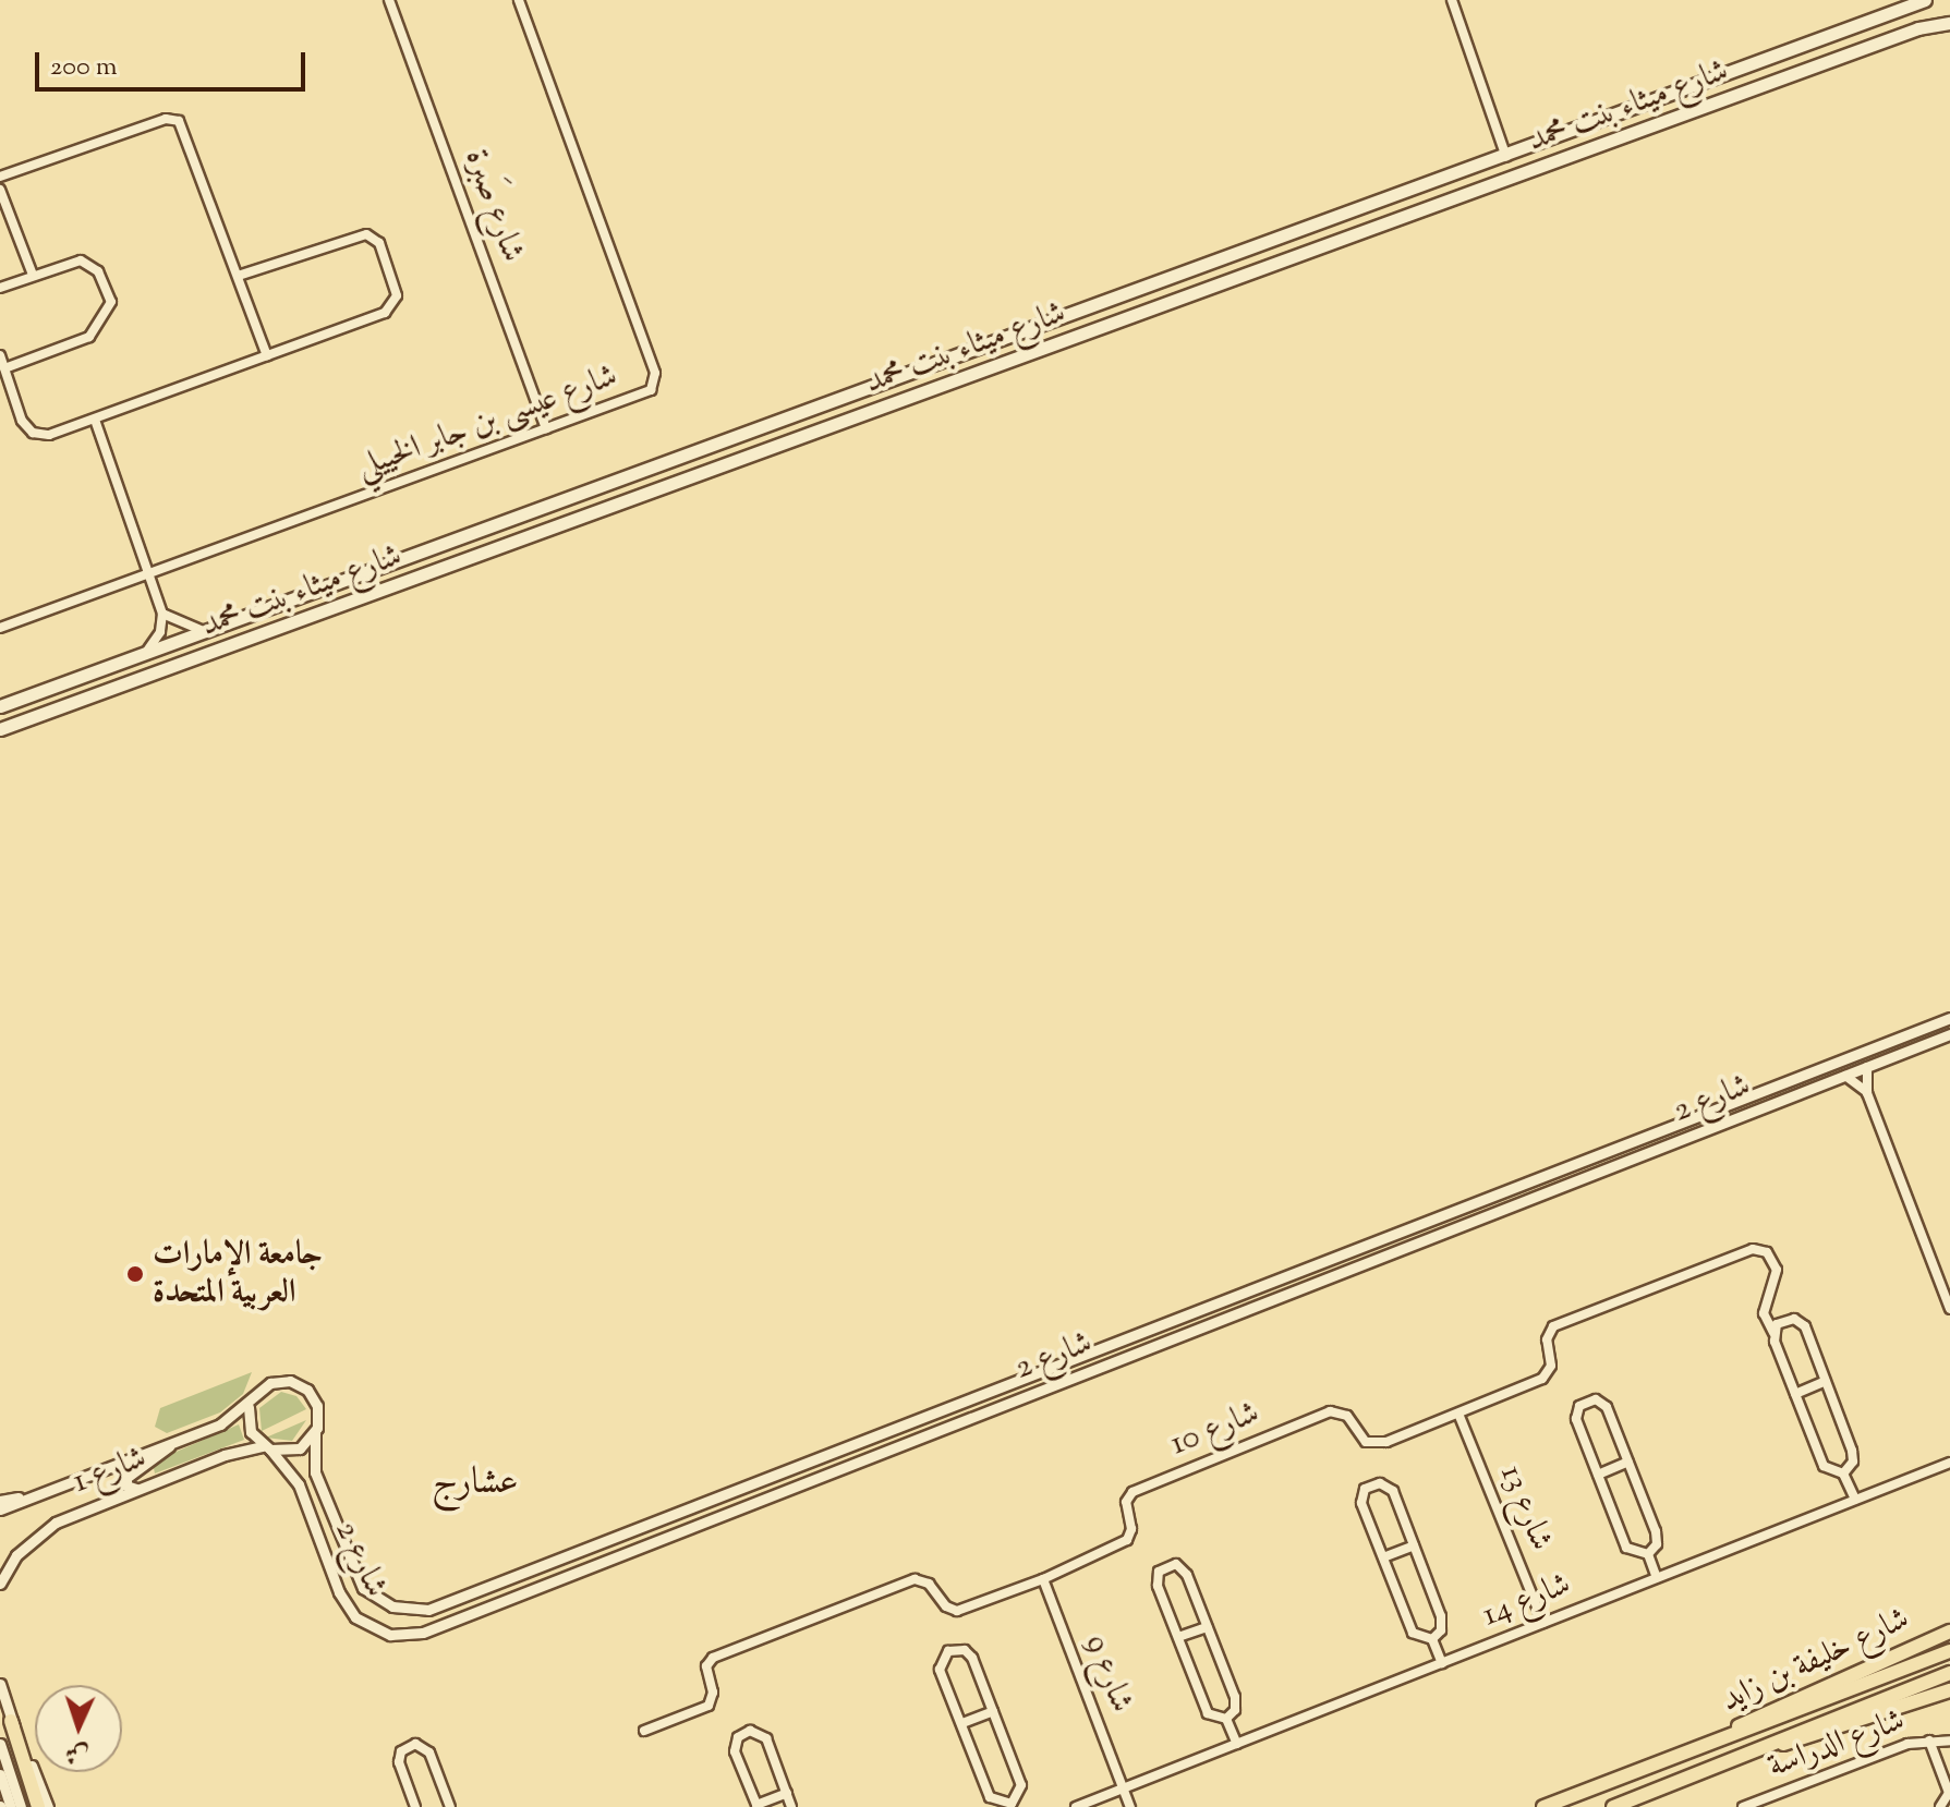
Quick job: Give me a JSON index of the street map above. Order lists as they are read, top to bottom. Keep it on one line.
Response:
{"streets":{"main road":["شارع ميثاء بنت محمد","شارع خليفة بن زايد"],"street":["شارع صَبرة","شارع عيسى بن جابر الخييلي","شارع 2","شارع 10","شارع 1","شارع 13","شارع 14","شارع 9","شارع الدراسة"]},"crossings":[["شارع صَبرة","شارع عيسى بن جابر الخييلي"],["شارع 2","شارع 1"],["شارع 10","شارع 13"],["شارع 10","شارع 9"],["شارع 13","شارع 14"],["شارع 14","شارع 9"]],"districts":["عشارج"],"places":["جامعة الإمارات العربية المتحدة"],"scale_bar":"200 m","north":"bottom"}
